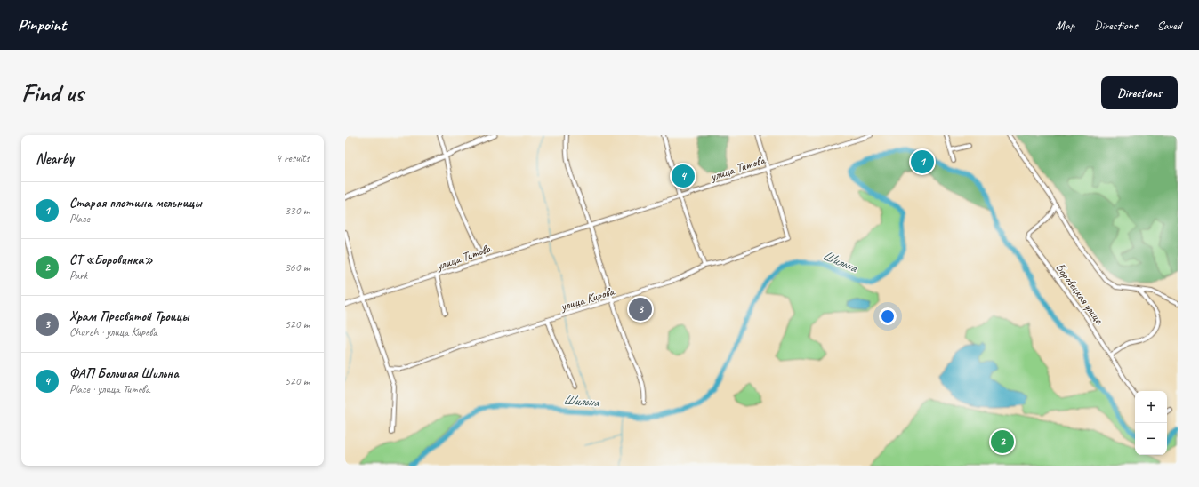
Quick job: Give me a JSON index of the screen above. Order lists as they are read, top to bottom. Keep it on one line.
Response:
{"streets":{"street":["улица Титова","Боровецкая улица","улица Кирова"]},"crossings":[["улица Титова","улица Кирова"]],"water":["Шильна"],"page":{"header":"Pinpoint","nav":["Map","Directions","Saved"],"buttons":"Directions","title":"Find us","heading":["Nearby","4 results"],"pins":["1","4","3","2"],"list":[{"mark":"1","name":"Старая плотина мельницы","note":"Place","value":"330 m"},{"mark":"2","name":"СТ «Боровинка»","note":"Park","value":"360 m"},{"mark":"3","name":"Храм Пресвятой Троицы","note":"Church · улица Кирова","value":"520 m"},{"mark":"4","name":"ФАП Большая Шильна","note":"Place · улица Титова","value":"520 m"}],"map_buttons":["+","−"]}}
